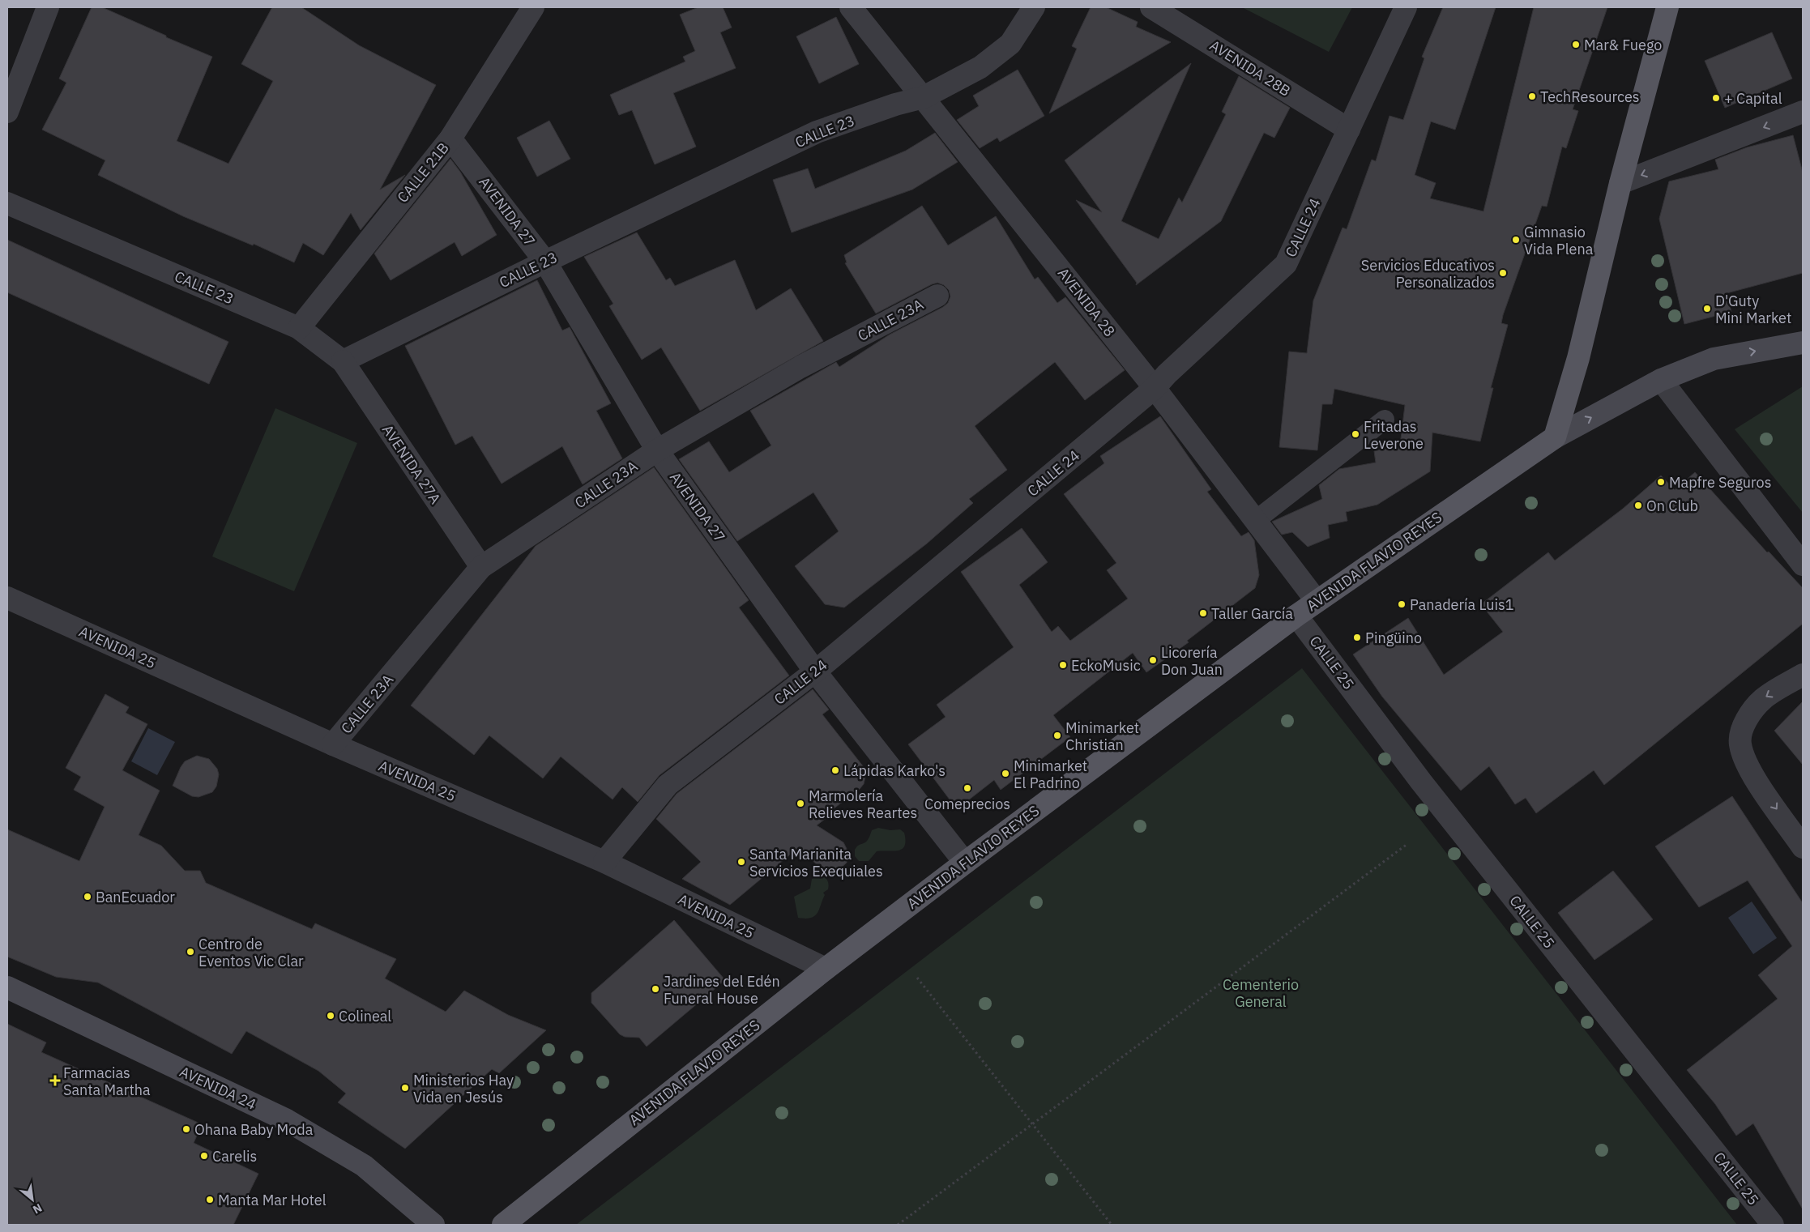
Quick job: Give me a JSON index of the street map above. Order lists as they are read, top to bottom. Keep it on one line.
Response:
{"streets":{"main road":["AVENIDA FLAVIO REYES","AVENIDA 24"],"street":["AVENIDA 28B","CALLE 23","CALLE 21B","AVENIDA 27","CALLE 24","AVENIDA 28","CALLE 23A","AVENIDA 27A","AVENIDA 25","CALLE 25"]},"crossings":[["AVENIDA 28B","CALLE 24"],["CALLE 23","CALLE 21B"],["CALLE 23","AVENIDA 27"],["CALLE 23","AVENIDA 28"],["CALLE 23","AVENIDA 27A"],["CALLE 21B","AVENIDA 27"],["AVENIDA 27","CALLE 24"],["AVENIDA 27","CALLE 23A"],["AVENIDA 27","AVENIDA FLAVIO REYES"],["CALLE 24","AVENIDA 28"],["CALLE 24","AVENIDA 25"],["AVENIDA 28","AVENIDA FLAVIO REYES"],["CALLE 23A","AVENIDA 27A"],["CALLE 23A","AVENIDA 25"],["AVENIDA FLAVIO REYES","AVENIDA 25"],["AVENIDA FLAVIO REYES","CALLE 25"]],"parks":["Cementerio General"],"places":{"other":["Mar& Fuego","TechResources","+ Capital","Gimnasio Vida Plena","Servicios Educativos Personalizados","D'Guty Mini Market","Fritadas Leverone","Mapfre Seguros","On Club","Panadería Luis1","Taller García","Pingüino","Licorería Don Juan","EckoMusic","Minimarket Christian","Lápidas Karko's","Minimarket El Padrino","Comeprecios","Marmolería Relieves Reartes","Santa Marianita Servicios Exequiales","BanEcuador","Centro de Eventos Vic Clar","Jardines del Edén Funeral House","Colineal","Ministerios Hay Vida en Jesús","Ohana Baby Moda","Carelis","Manta Mar Hotel"],"health":["Farmacias Santa Martha"]},"north":"bottom right"}
